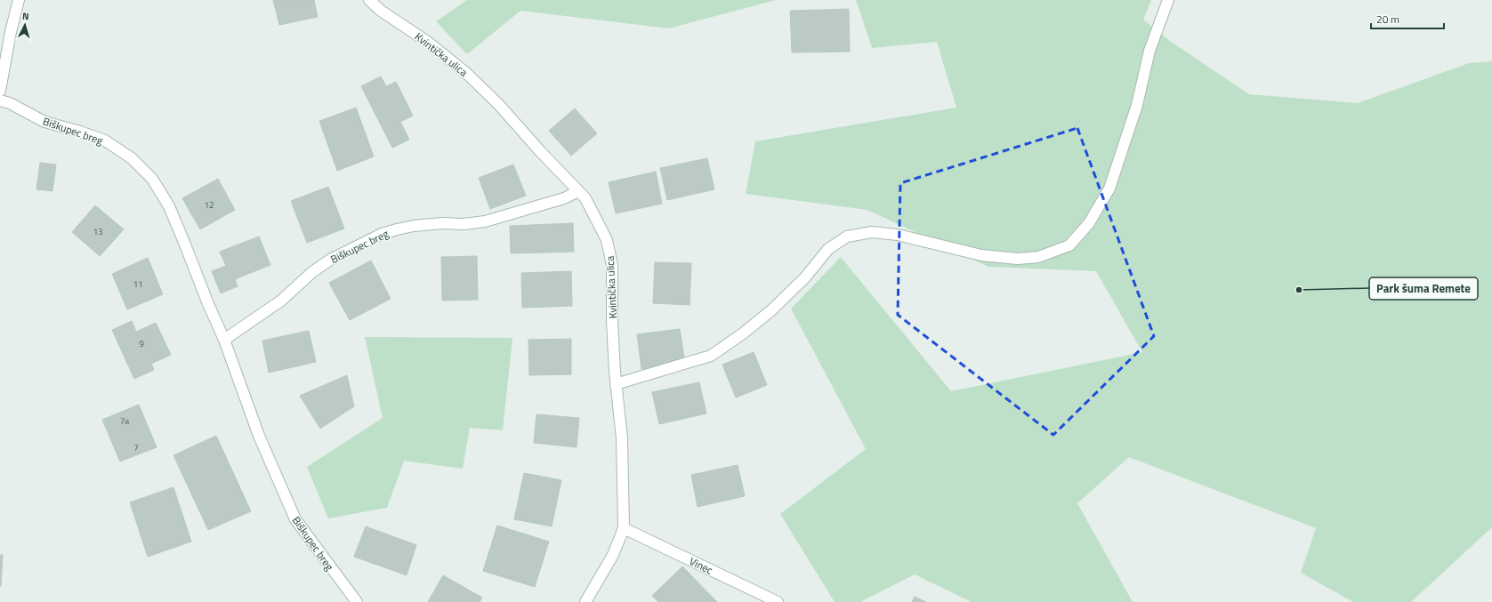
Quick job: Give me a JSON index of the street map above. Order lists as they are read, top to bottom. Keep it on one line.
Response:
{"streets":{"street":["Kvintička ulica","Biškupec breg","Vinec"]},"crossings":[["Kvintička ulica","Biškupec breg"],["Kvintička ulica","Vinec"]],"places":["Park šuma Remete"],"house_numbers":["12","13","11","9","7a","7"],"scale_bar":"20 m","north":"top"}
